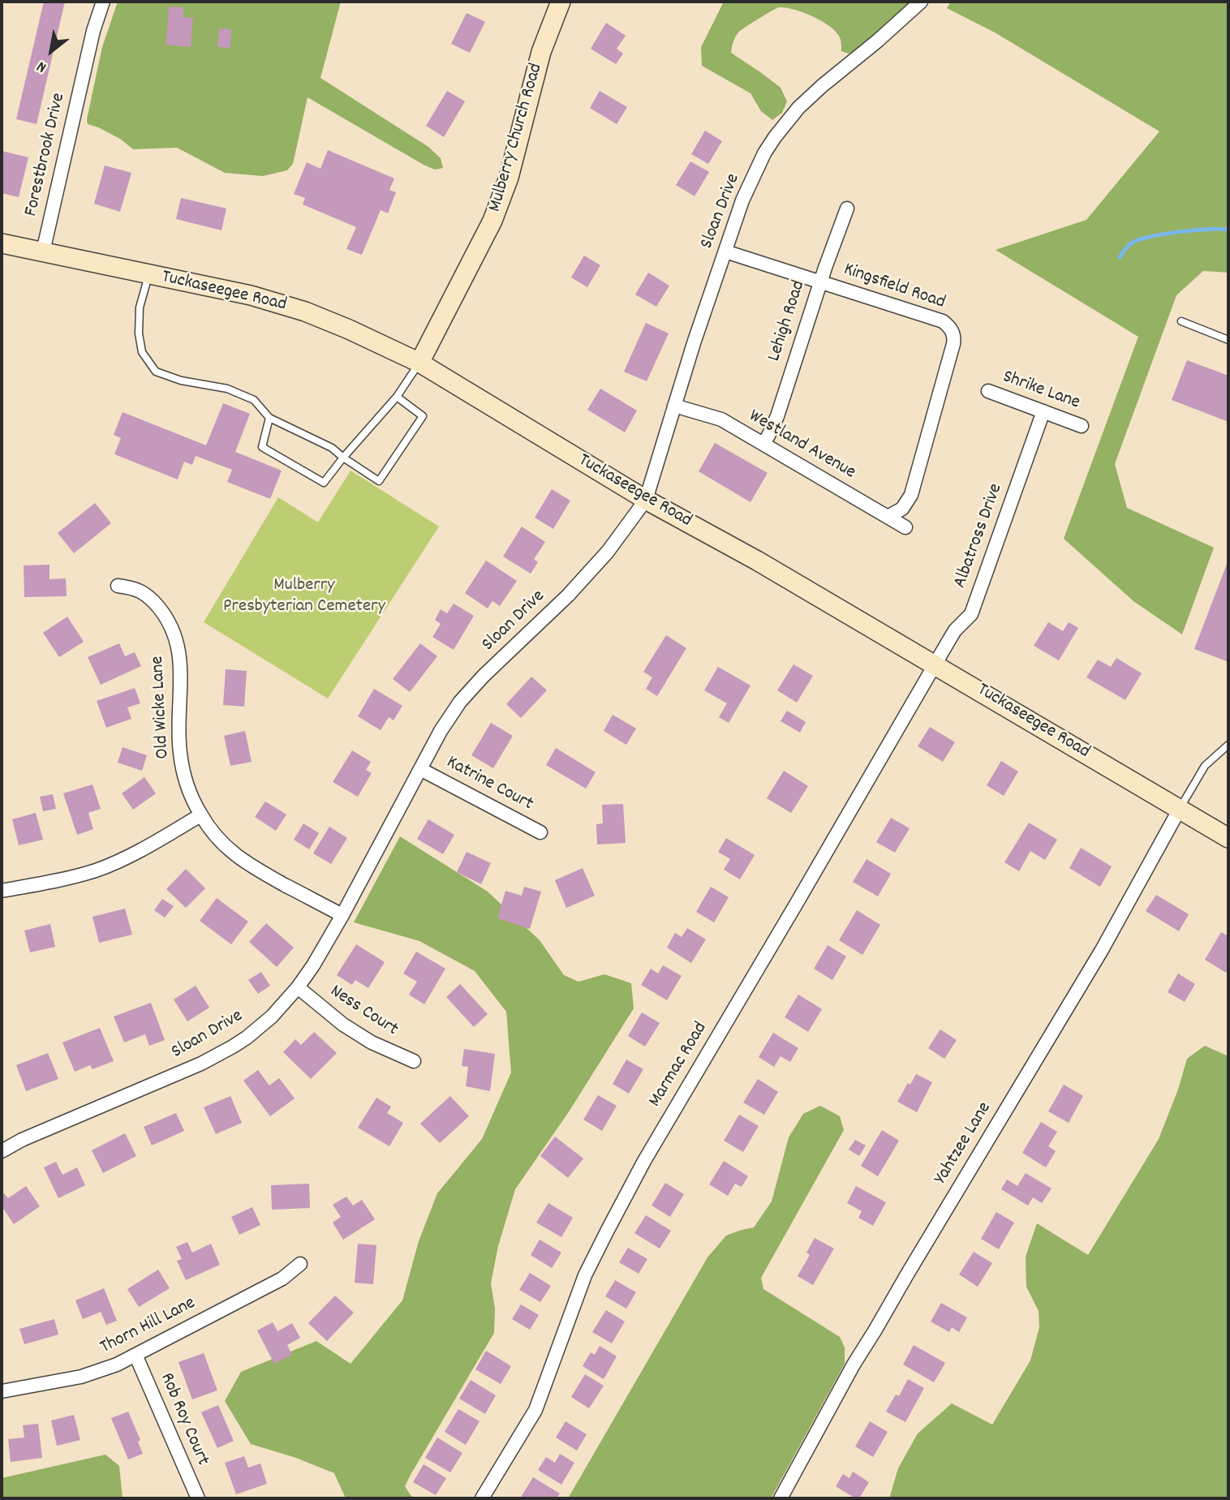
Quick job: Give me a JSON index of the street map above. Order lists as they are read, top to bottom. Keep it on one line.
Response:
{"streets":{"street":["Mulberry Church Road","Forestbrook Drive","Sloan Drive","Kingsfield Road","Tuckaseegee Road","Lehigh Road","Shrike Lane","Westland Avenue","Albatross Drive","Old Wicke Lane","Katrine Court","Ness Court","Marmac Road","Yahtzee Lane","Thorn Hill Lane","Rob Roy Court"]},"crossings":[["Mulberry Church Road","Tuckaseegee Road"],["Forestbrook Drive","Tuckaseegee Road"],["Sloan Drive","Kingsfield Road"],["Sloan Drive","Tuckaseegee Road"],["Sloan Drive","Westland Avenue"],["Sloan Drive","Old Wicke Lane"],["Sloan Drive","Katrine Court"],["Sloan Drive","Ness Court"],["Kingsfield Road","Lehigh Road"],["Kingsfield Road","Westland Avenue"],["Tuckaseegee Road","Albatross Drive"],["Tuckaseegee Road","Marmac Road"],["Tuckaseegee Road","Yahtzee Lane"],["Lehigh Road","Westland Avenue"],["Shrike Lane","Albatross Drive"],["Albatross Drive","Marmac Road"],["Thorn Hill Lane","Rob Roy Court"]],"parks":["Mulberry Presbyterian Cemetery"],"north":"bottom left"}
